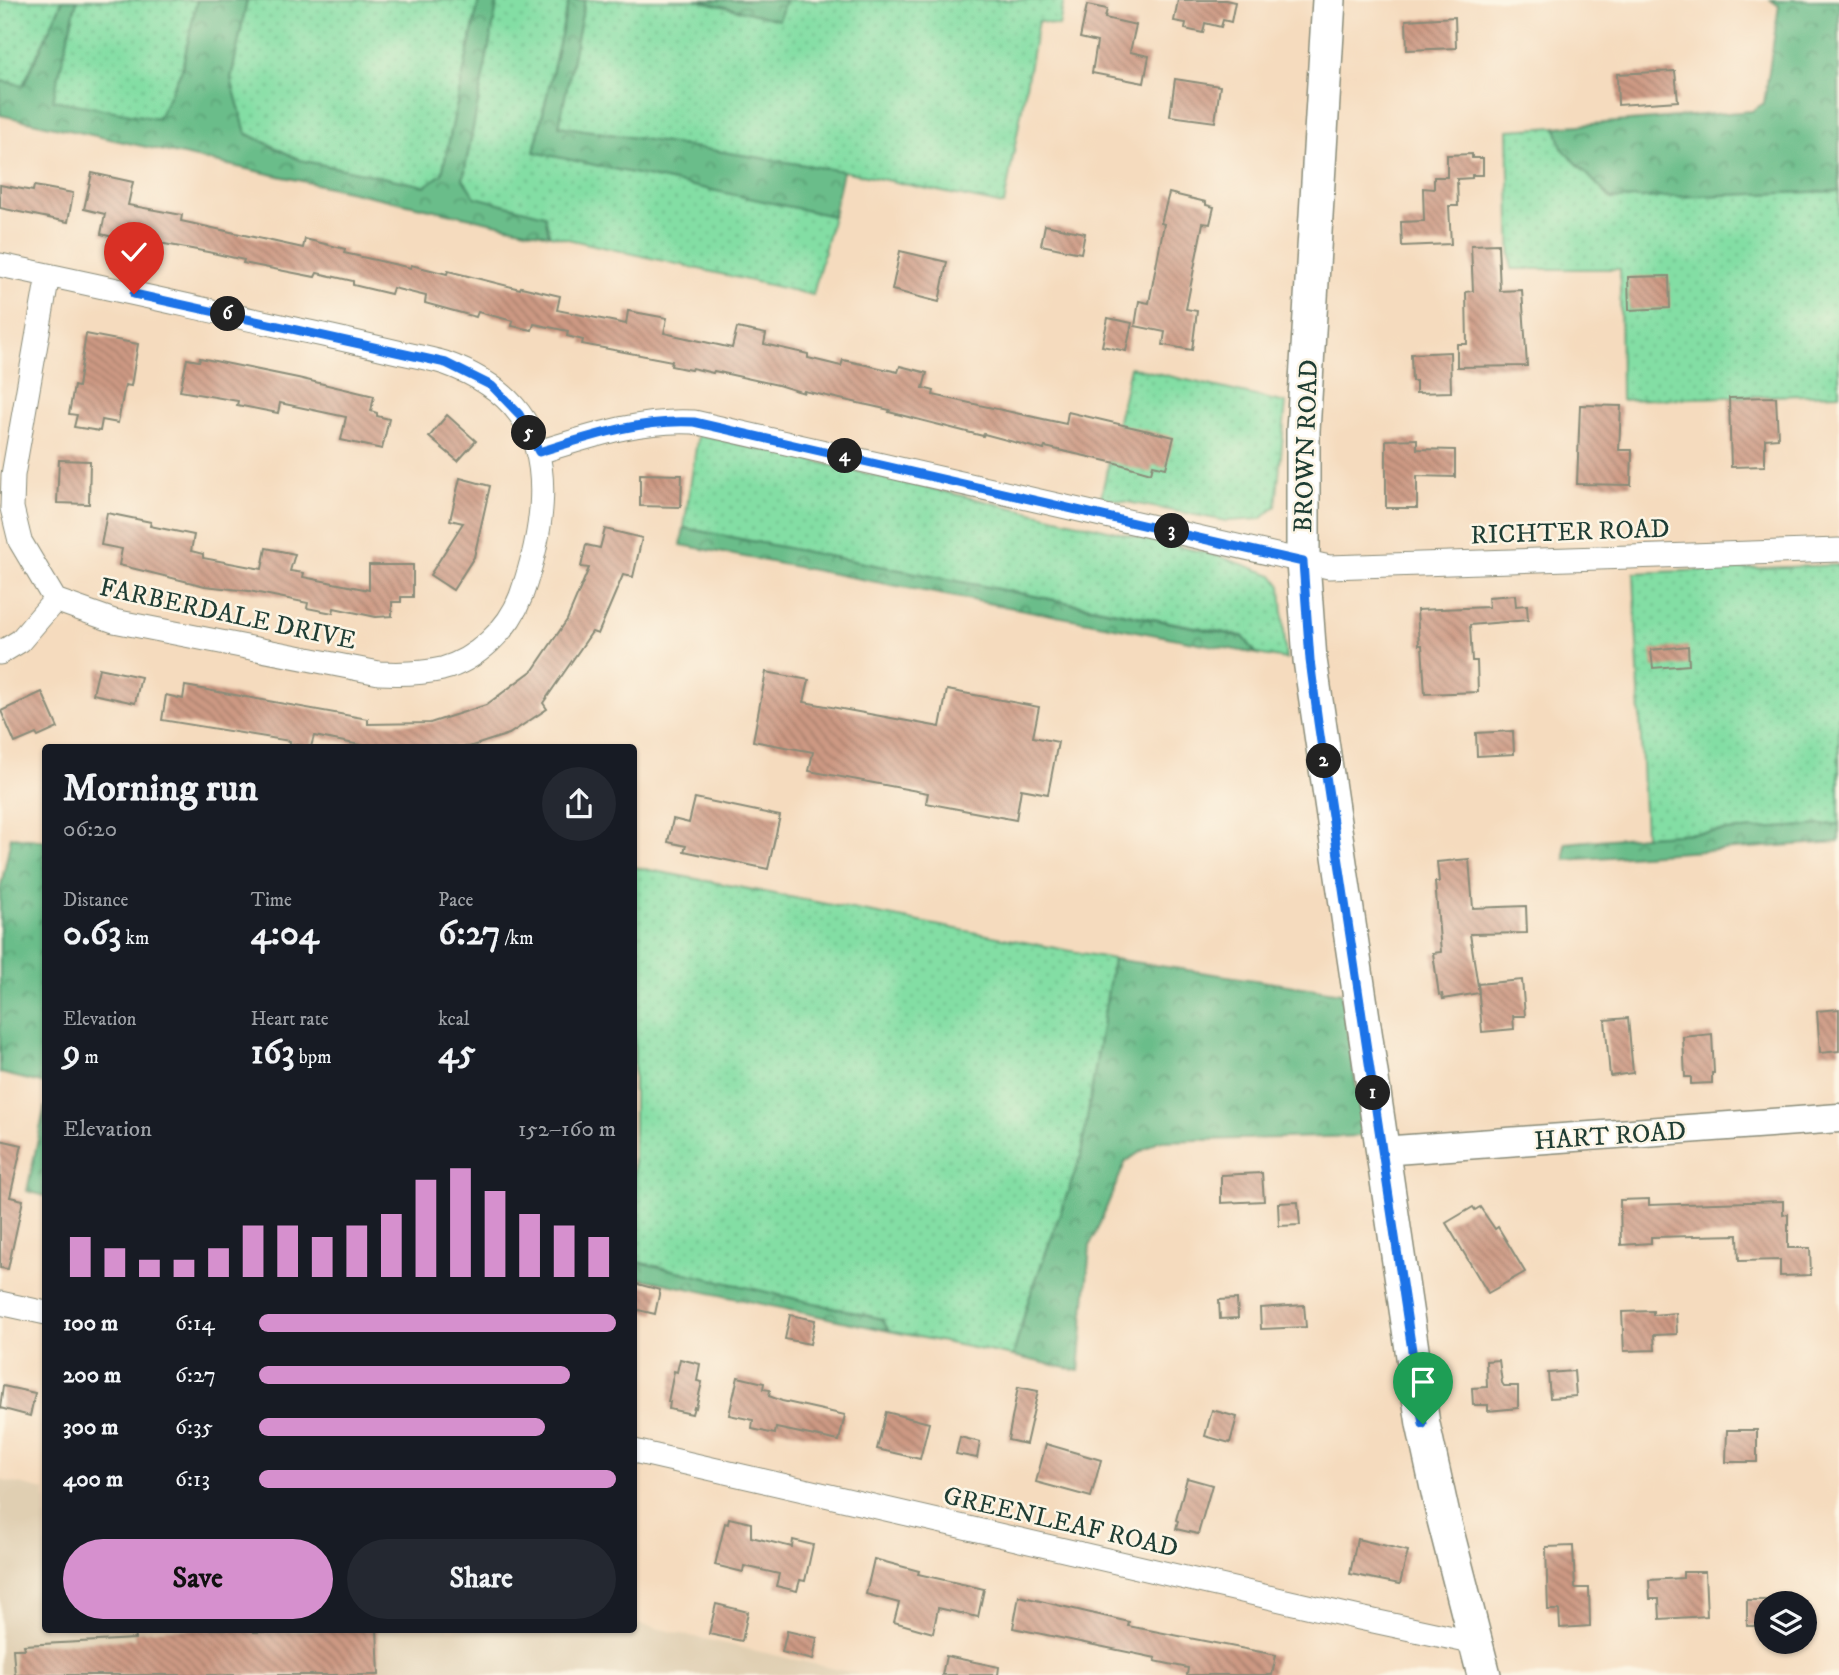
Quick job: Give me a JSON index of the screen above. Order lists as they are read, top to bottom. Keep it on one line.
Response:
{"streets":{"main road":["BROWN ROAD"],"street":["RICHTER ROAD","FARBERDALE DRIVE","HART ROAD","GREENLEAF ROAD"]},"crossings":[["BROWN ROAD","RICHTER ROAD"],["BROWN ROAD","HART ROAD"],["BROWN ROAD","GREENLEAF ROAD"],["RICHTER ROAD","FARBERDALE DRIVE"]],"page":{"pins":["6","5","4","3","2","1"],"heading":["Morning run","06:20"],"stats":[["Distance","0.63 km"],["Time","4:04"],["Pace","6:27 /km"],["Elevation","9 m"],["Heart rate","163 bpm"],["kcal","45"]],"chart":["Elevation","152–160 m"],"list":[{"name":"100 m","note":"6:14"},{"name":"200 m","note":"6:27"},{"name":"300 m","note":"6:35"},{"name":"400 m","note":"6:13"}],"buttons":["Save","Share"]}}
